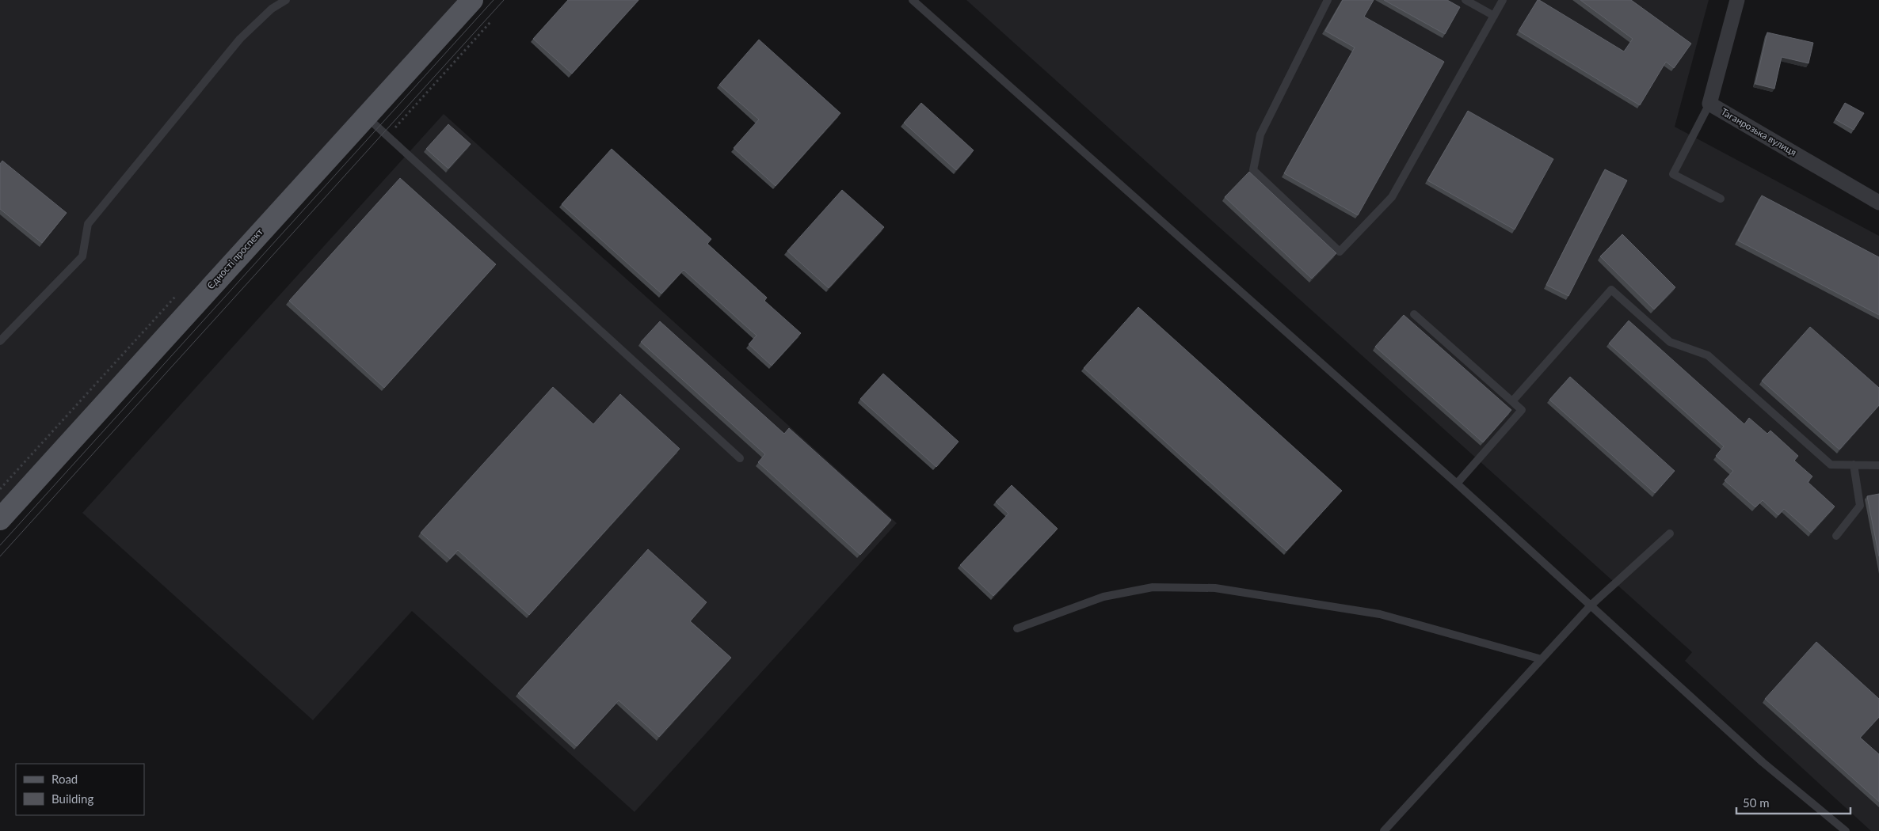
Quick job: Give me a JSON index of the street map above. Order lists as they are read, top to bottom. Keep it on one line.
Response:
{"streets":{"main road":["Єдності проспект"],"street":["Таганрозька вулиця"]},"legend":["Road","Building"],"scale_bar":"50 m"}
